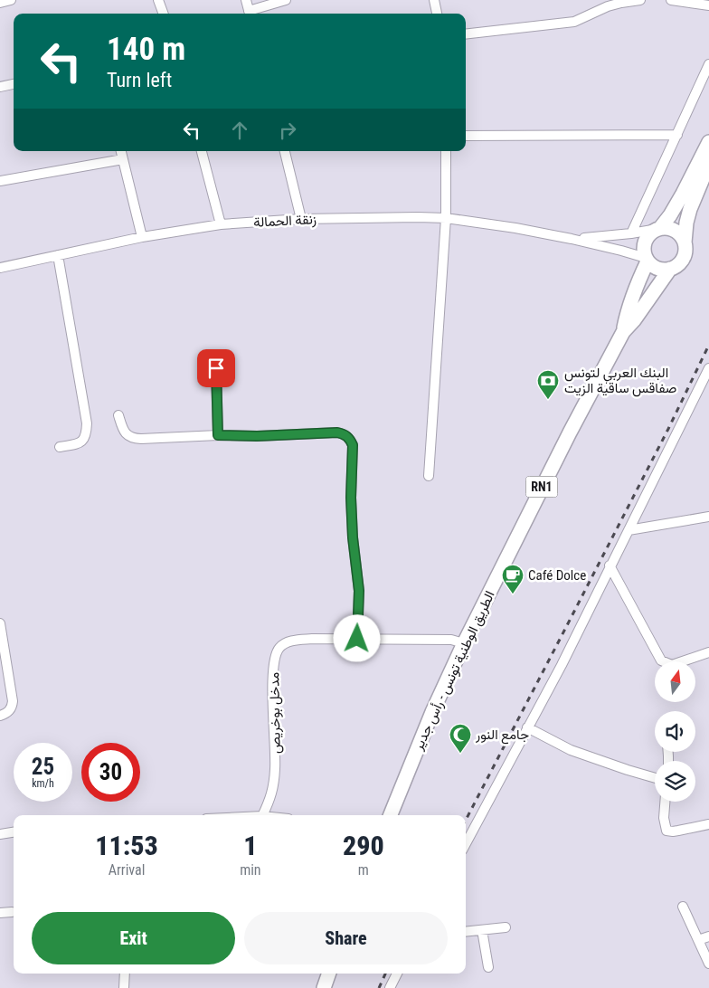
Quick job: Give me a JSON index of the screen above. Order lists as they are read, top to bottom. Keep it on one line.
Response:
{"streets":{"main road":["RN1","الطريق الوطنية تونس - رأس جدير"],"street":["زنقة الحمالة","مدخل بوخريص"]},"crossings":[["RN1","الطريق الوطنية تونس - رأس جدير"],["الطريق الوطنية تونس - رأس جدير","مدخل بوخريص"]],"places":{"bank":["البنك العربي لتونس صفاقس ساقية الزيت"],"cafe":["Café Dolce"],"mosque":["جامع النور"]},"north":"top","page":{"turn":["140 m","Turn left"],"speed":"25 km/h","limit":"30","eta":["11:53","Arrival","1","min","290","m"],"buttons":["Exit","Share"]}}
